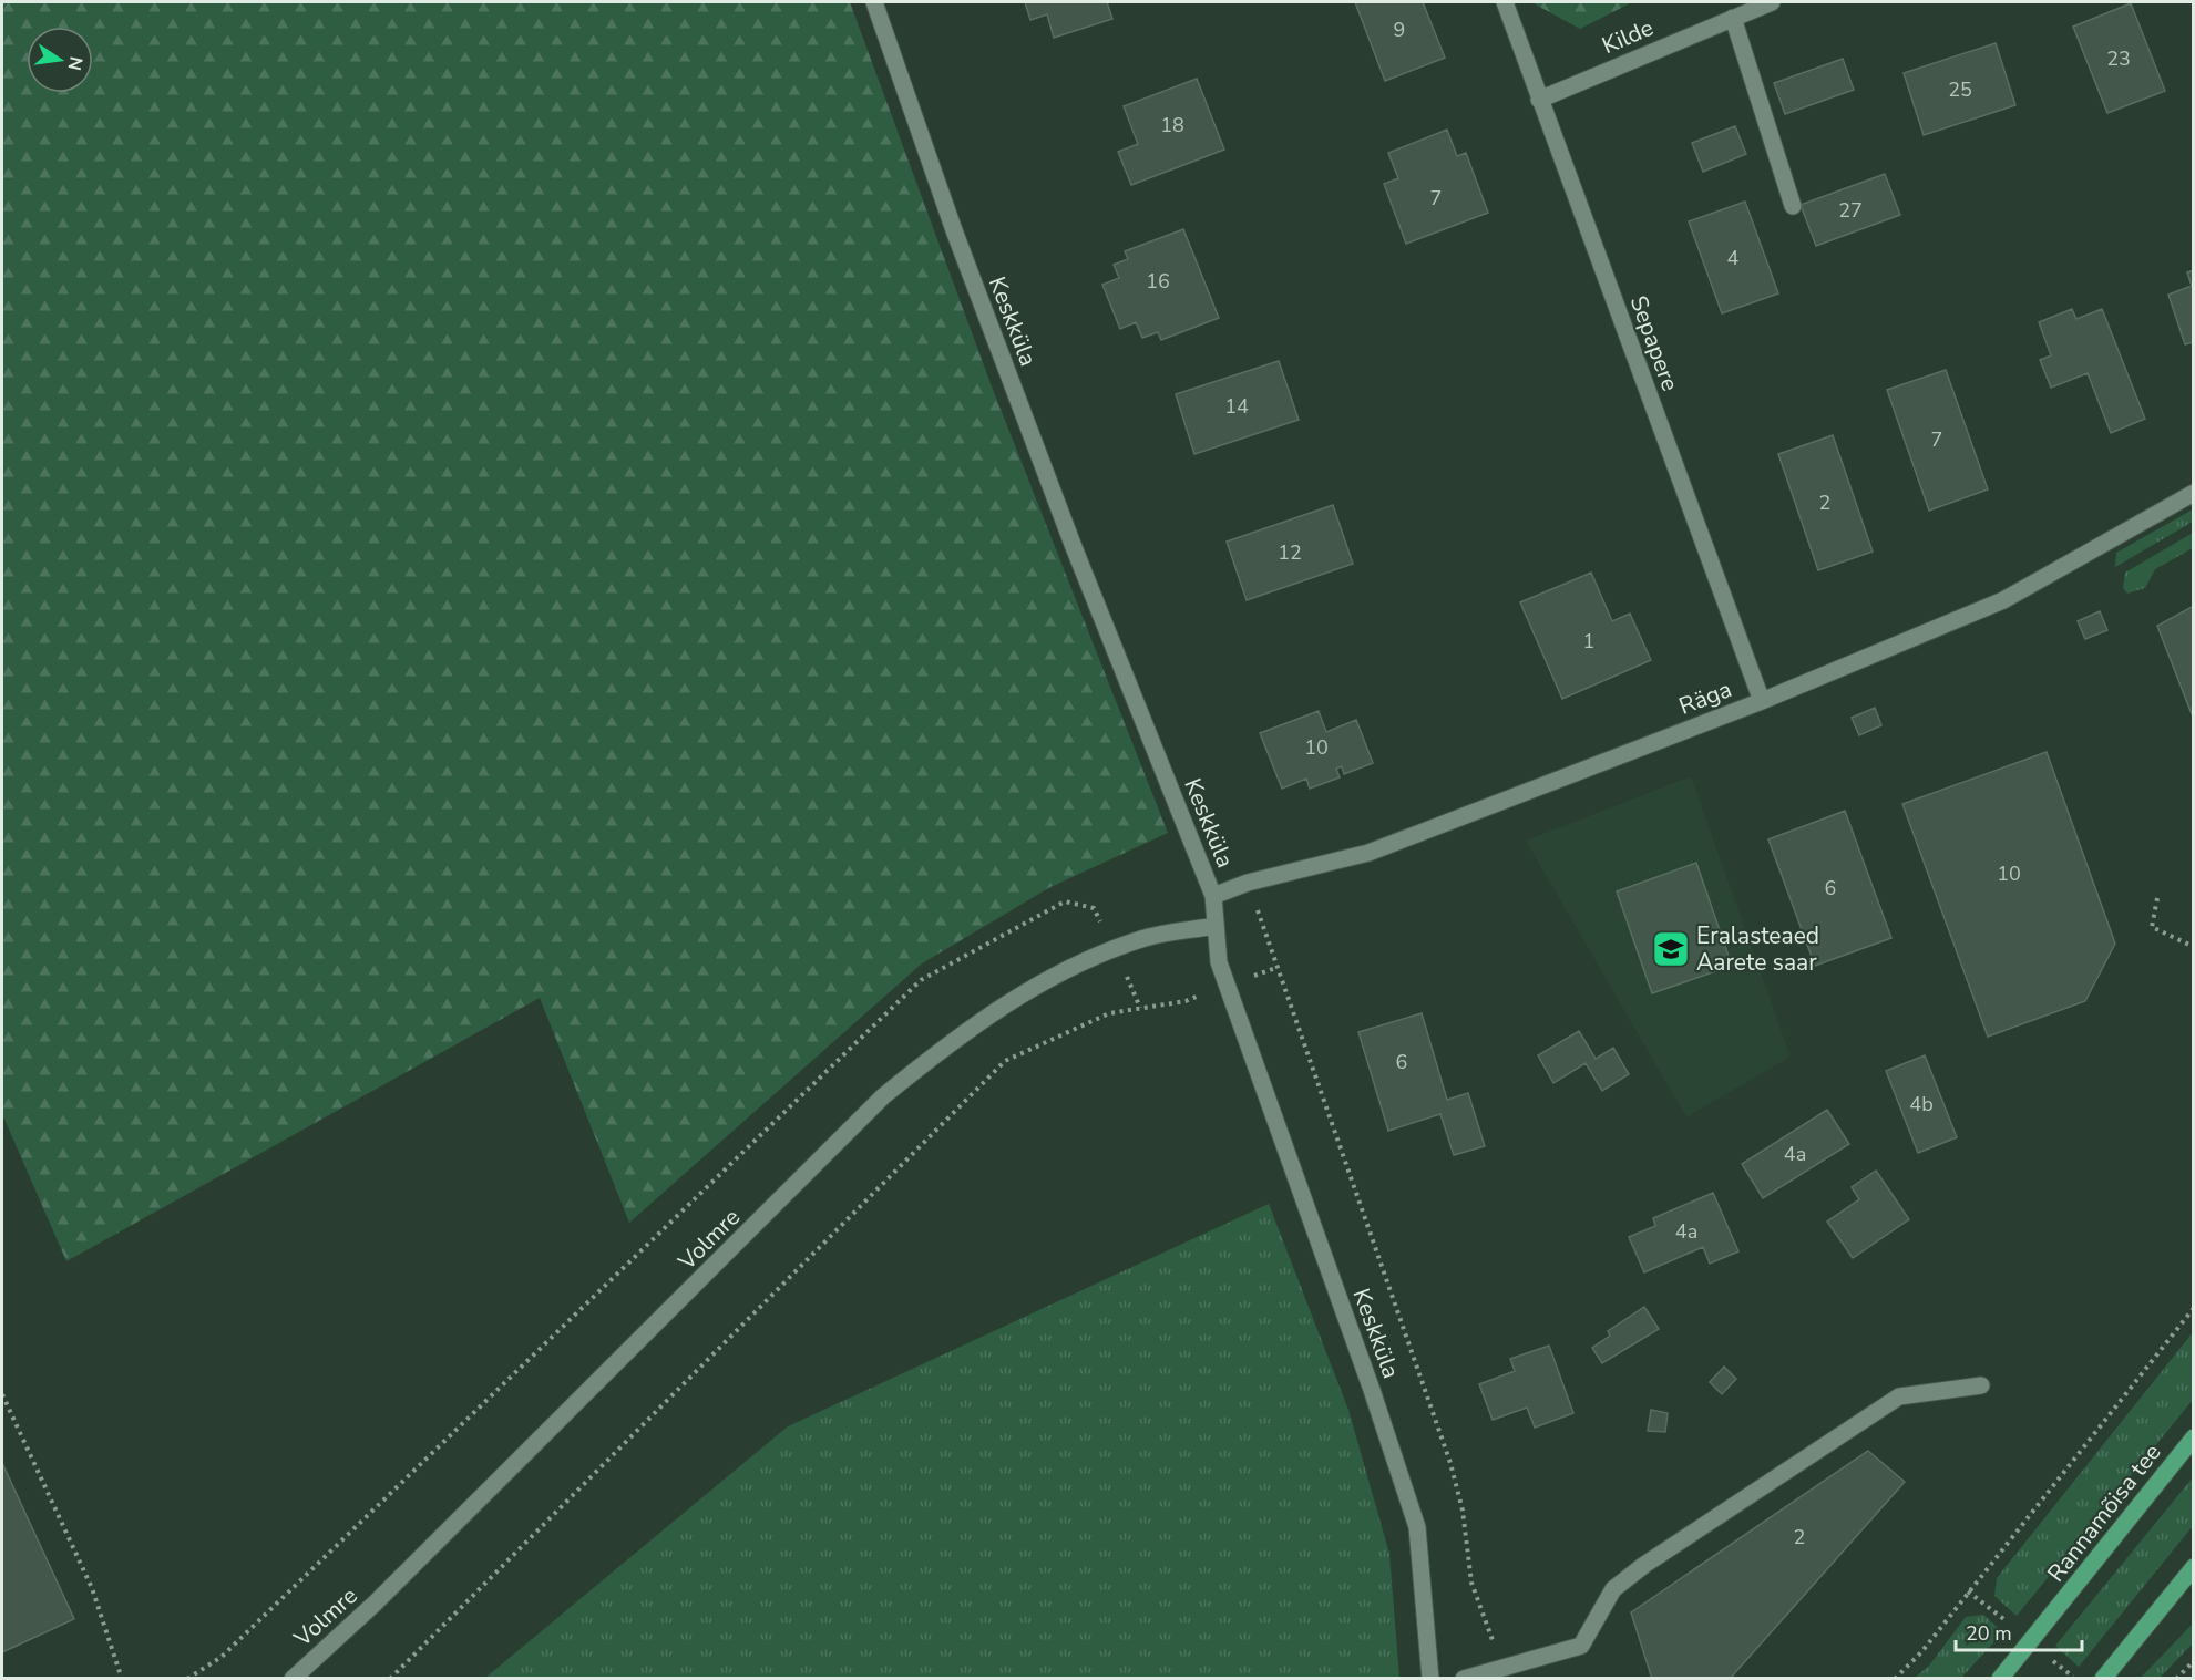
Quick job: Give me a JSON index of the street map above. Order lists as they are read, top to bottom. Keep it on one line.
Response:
{"streets":{"main road":["Rannamõisa tee"],"street":["Kilde","Keskküla","Sepapere","Räga","Volmre"]},"crossings":[["Kilde","Sepapere"],["Keskküla","Räga"],["Keskküla","Volmre"],["Sepapere","Räga"]],"places":{"school or university":["Eralasteaed Aarete saar"]},"house_numbers":["9","23","25","18","7","27","4","16","14","7","2","12","1","10","10","6","6","4b","4a","4a","2"],"scale_bar":"20 m","north":"right"}
